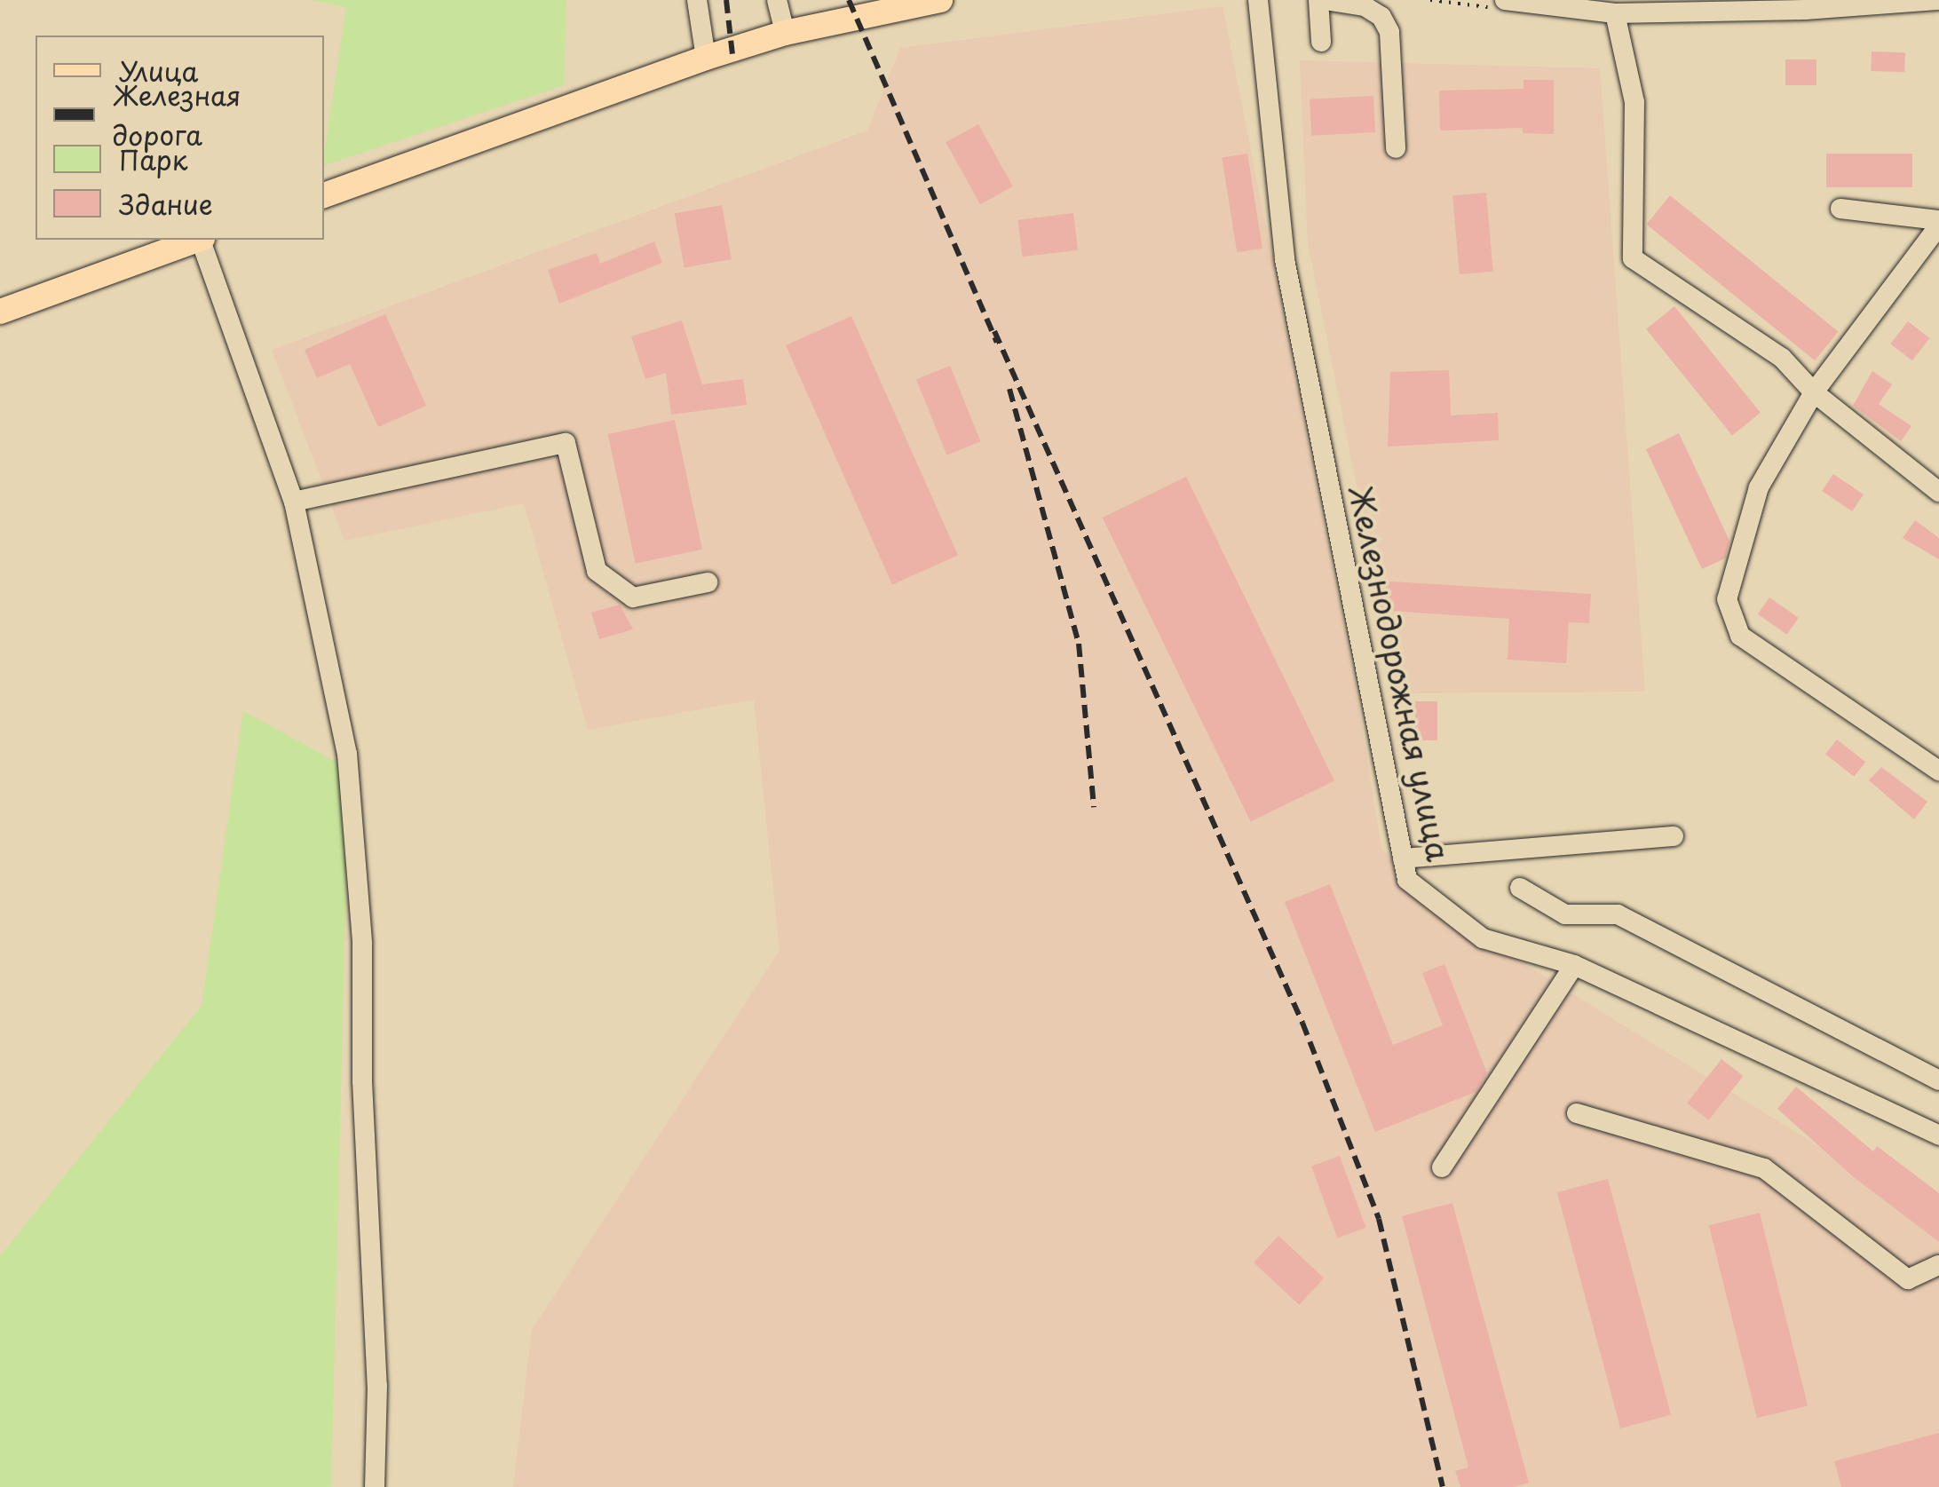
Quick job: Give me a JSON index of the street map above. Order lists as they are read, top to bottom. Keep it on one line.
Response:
{"streets":{"street":["Железнодорожная улица"]},"legend":["Улица","Железная дорога","Парк","Здание"]}
